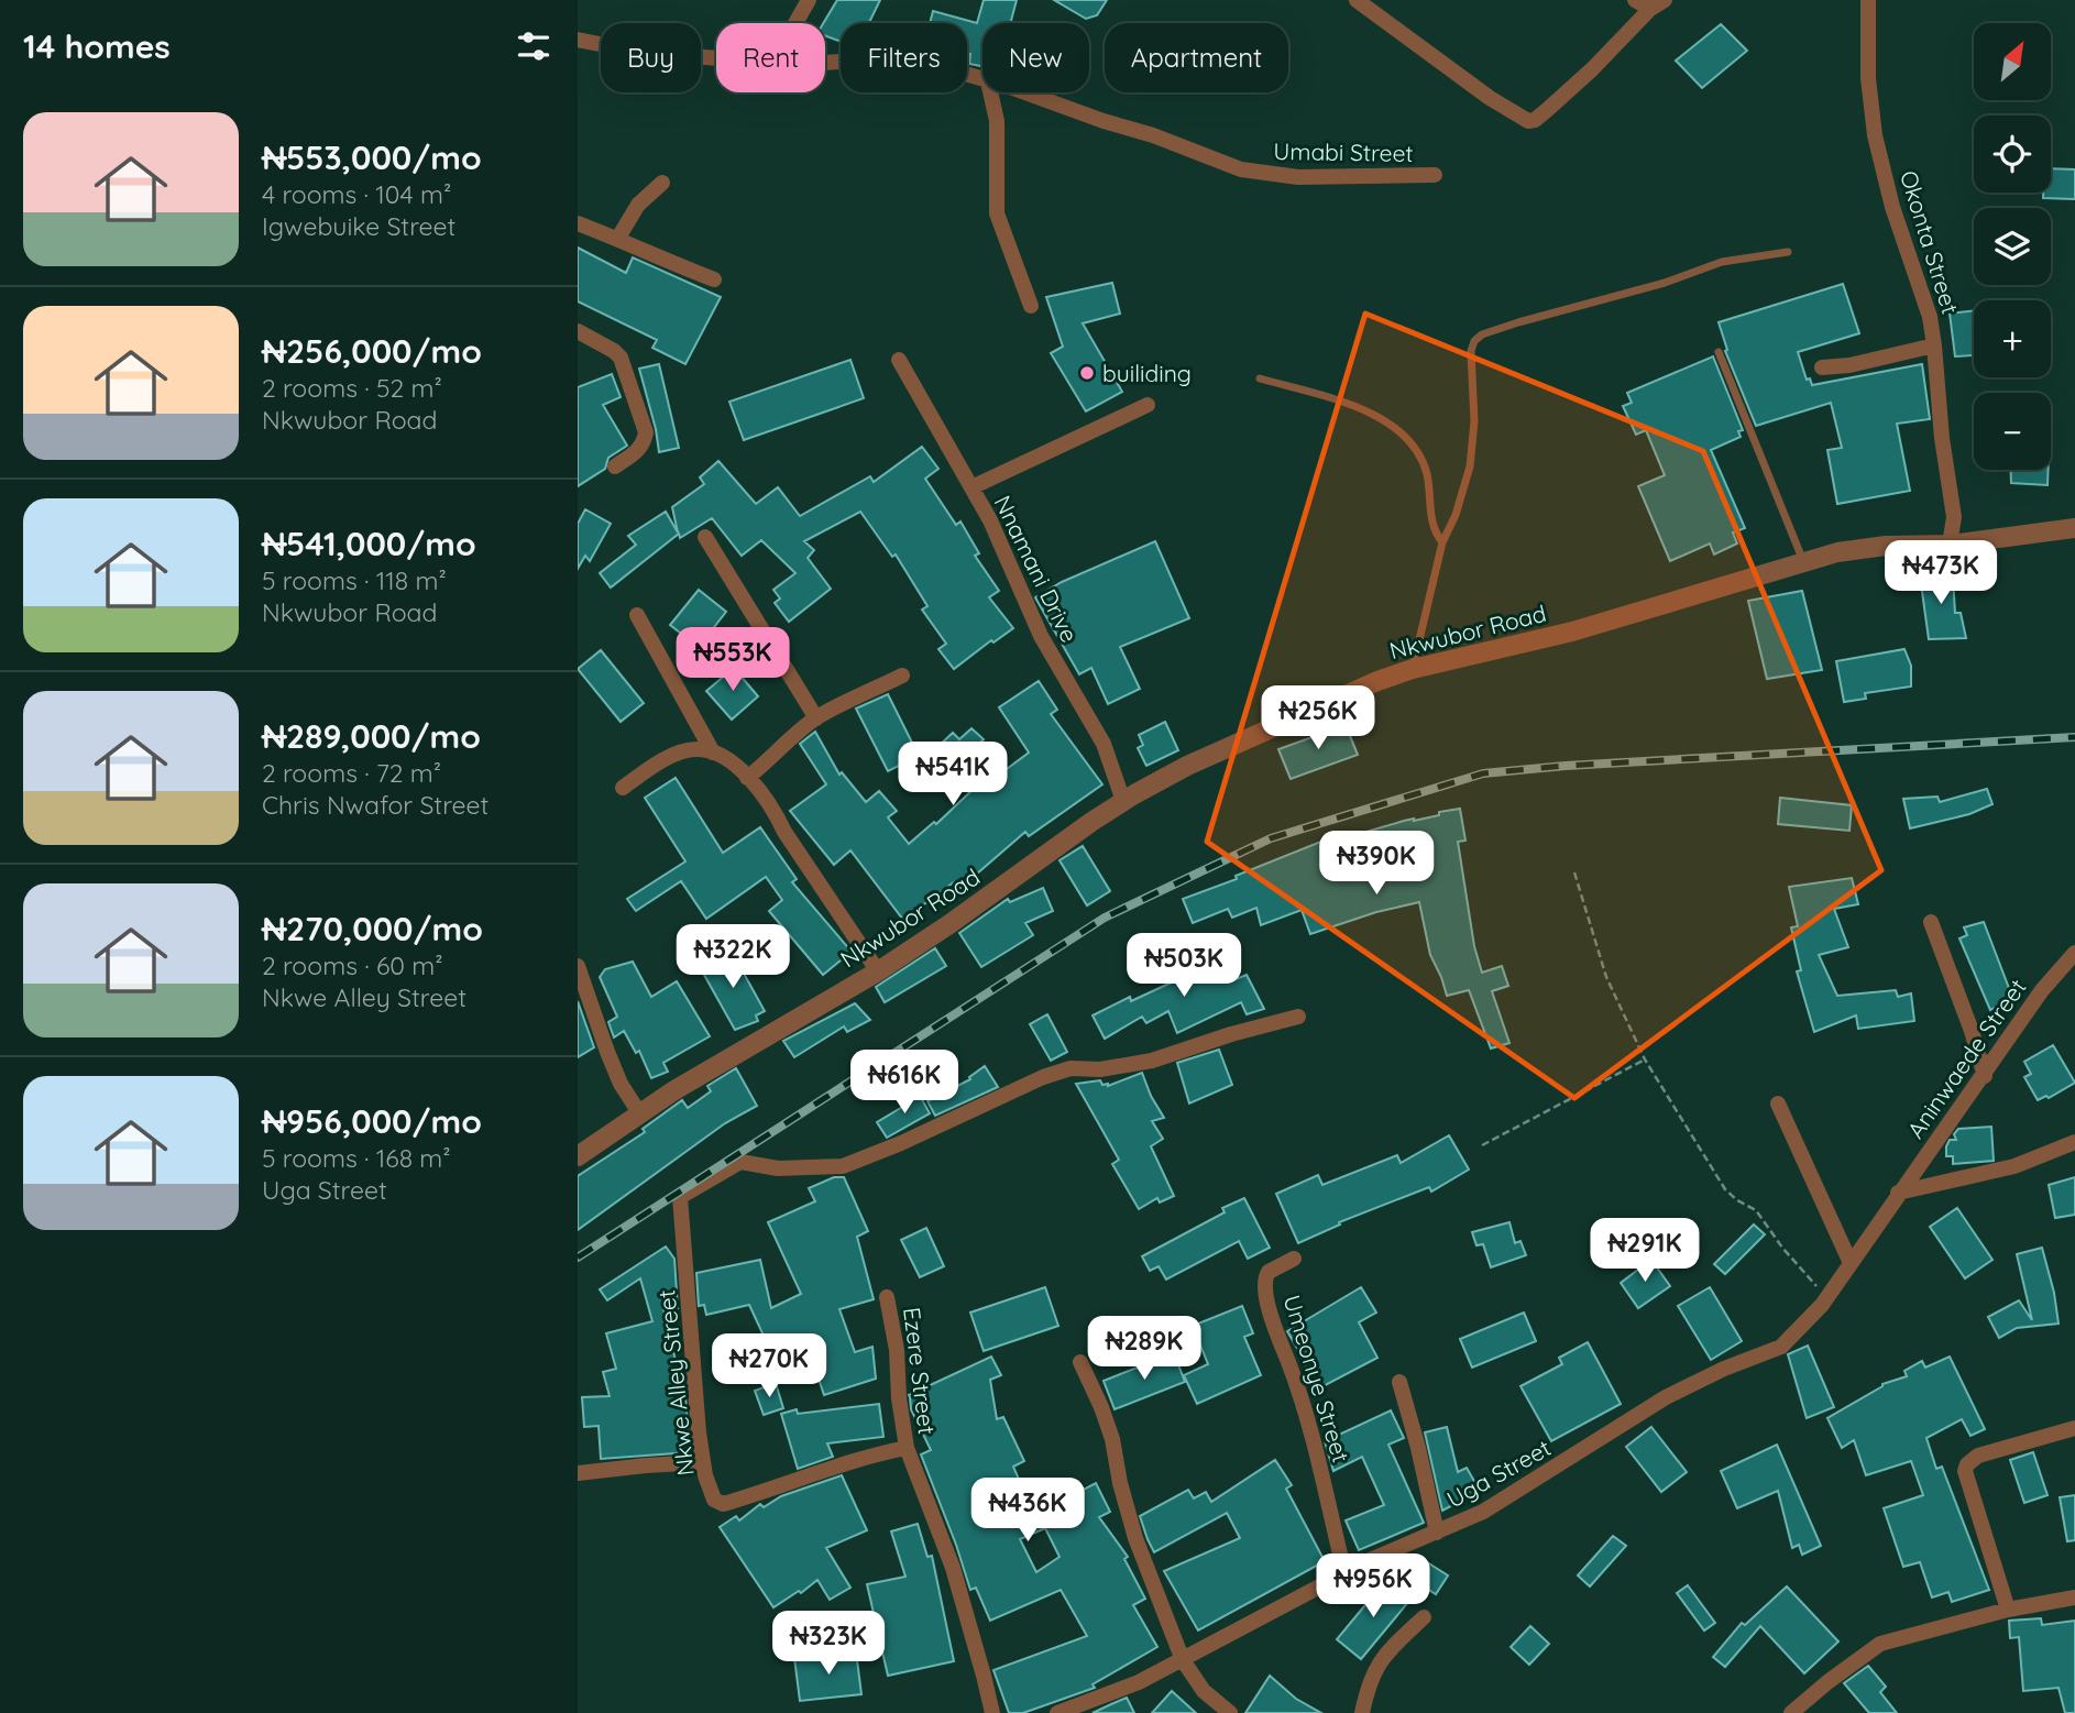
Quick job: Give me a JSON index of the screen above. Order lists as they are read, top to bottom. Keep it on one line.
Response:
{"streets":{"street":["Umabi Street","Okonta Street","Nnamani Drive","Nkwubor Road","Aninwaede Street","Ezere Street","Umeonye Street","Nkwe Alley Street","Uga Street"]},"crossings":[["Okonta Street","Nkwubor Road"],["Nnamani Drive","Nkwubor Road"],["Aninwaede Street","Uga Street"],["Ezere Street","Nkwe Alley Street"],["Umeonye Street","Uga Street"]],"places":["builiding"],"north":"top right","page":{"heading":"14 homes","map_buttons":["+","−"],"chip":["Buy","Rent","Filters","New","Apartment"],"list":[{"name":"₦553,000/mo","note":"4 rooms · 104 m² · Igwebuike Street"},{"name":"₦256,000/mo","note":"2 rooms · 52 m² · Nkwubor Road"},{"name":"₦541,000/mo","note":"5 rooms · 118 m² · Nkwubor Road"},{"name":"₦289,000/mo","note":"2 rooms · 72 m² · Chris Nwafor Street"},{"name":"₦270,000/mo","note":"2 rooms · 60 m² · Nkwe Alley Street"},{"name":"₦956,000/mo","note":"5 rooms · 168 m² · Uga Street"}],"price":["₦473K","₦553K","₦256K","₦541K","₦390K","₦322K","₦503K","₦616K","₦291K","₦289K","₦270K","₦436K","₦956K","₦323K"]}}
